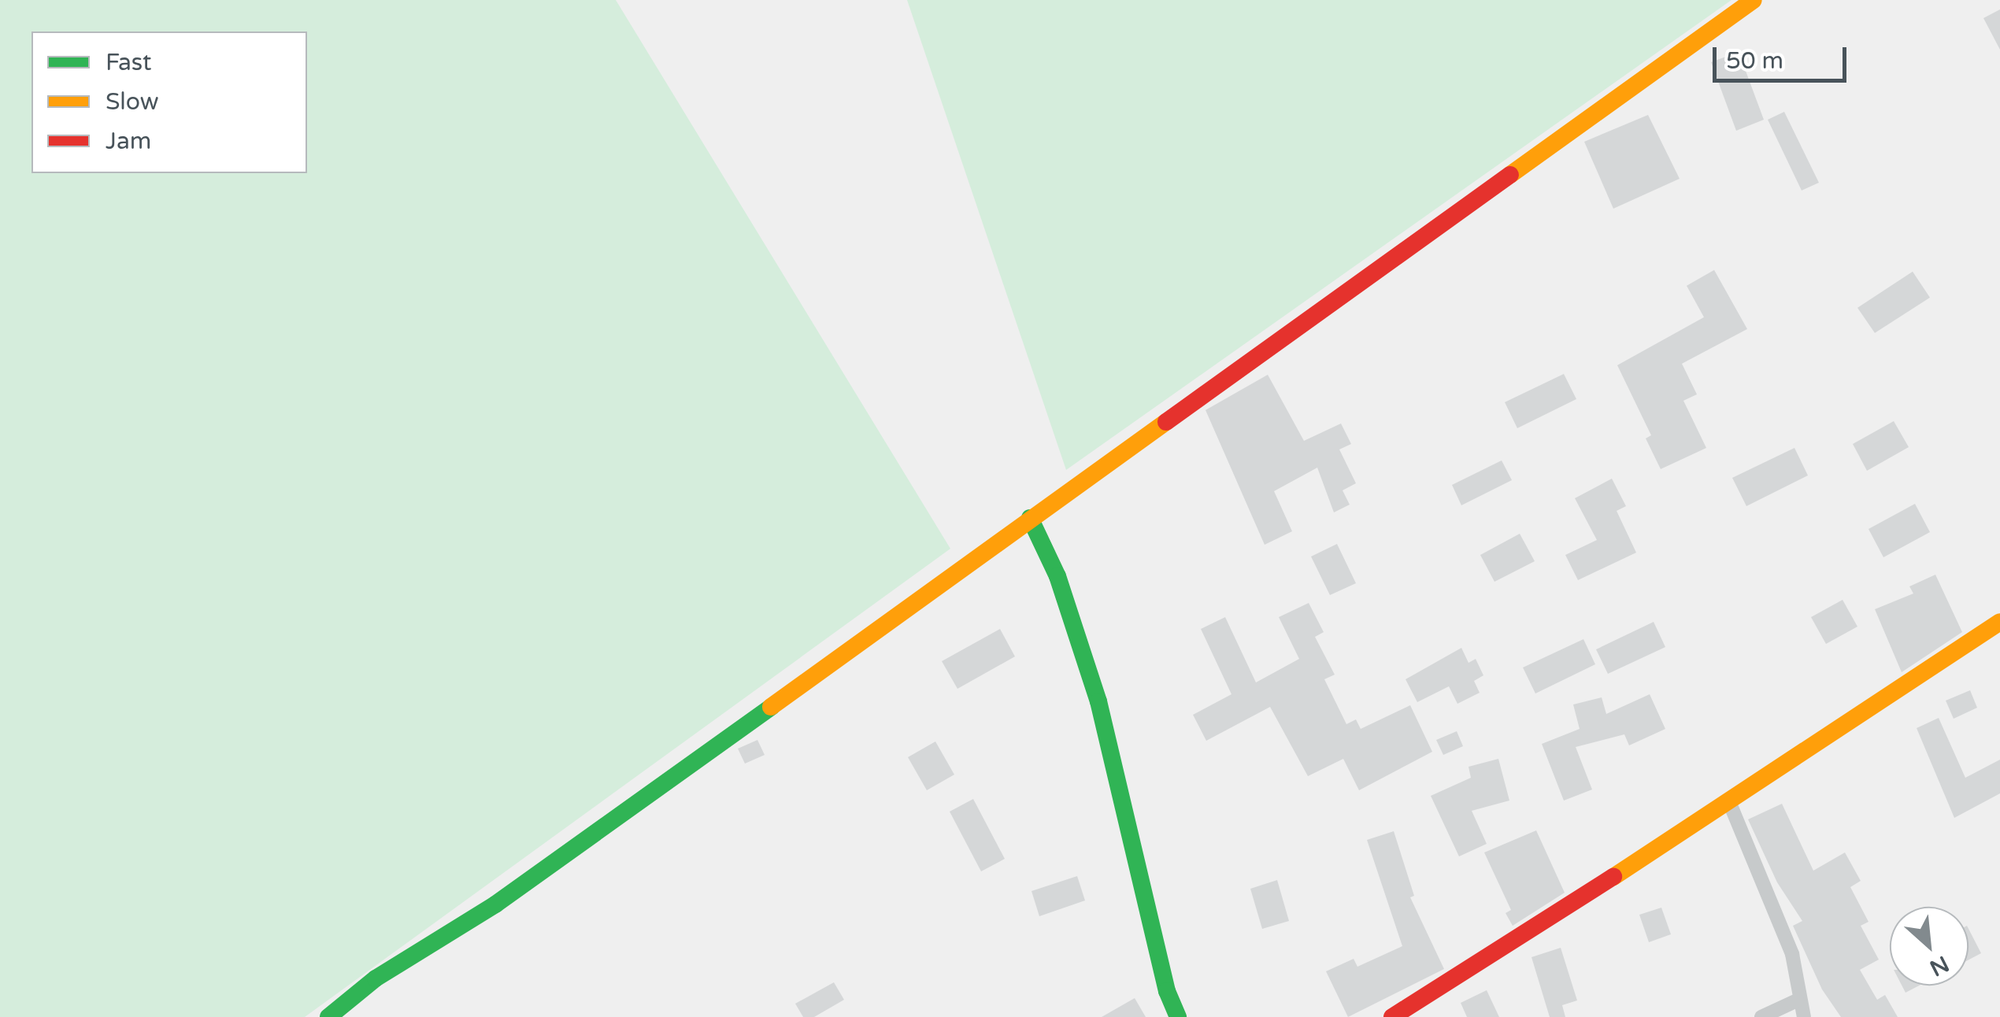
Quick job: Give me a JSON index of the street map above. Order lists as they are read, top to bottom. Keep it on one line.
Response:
{"legend":["Fast","Slow","Jam"],"scale_bar":"50 m","north":"bottom right"}
